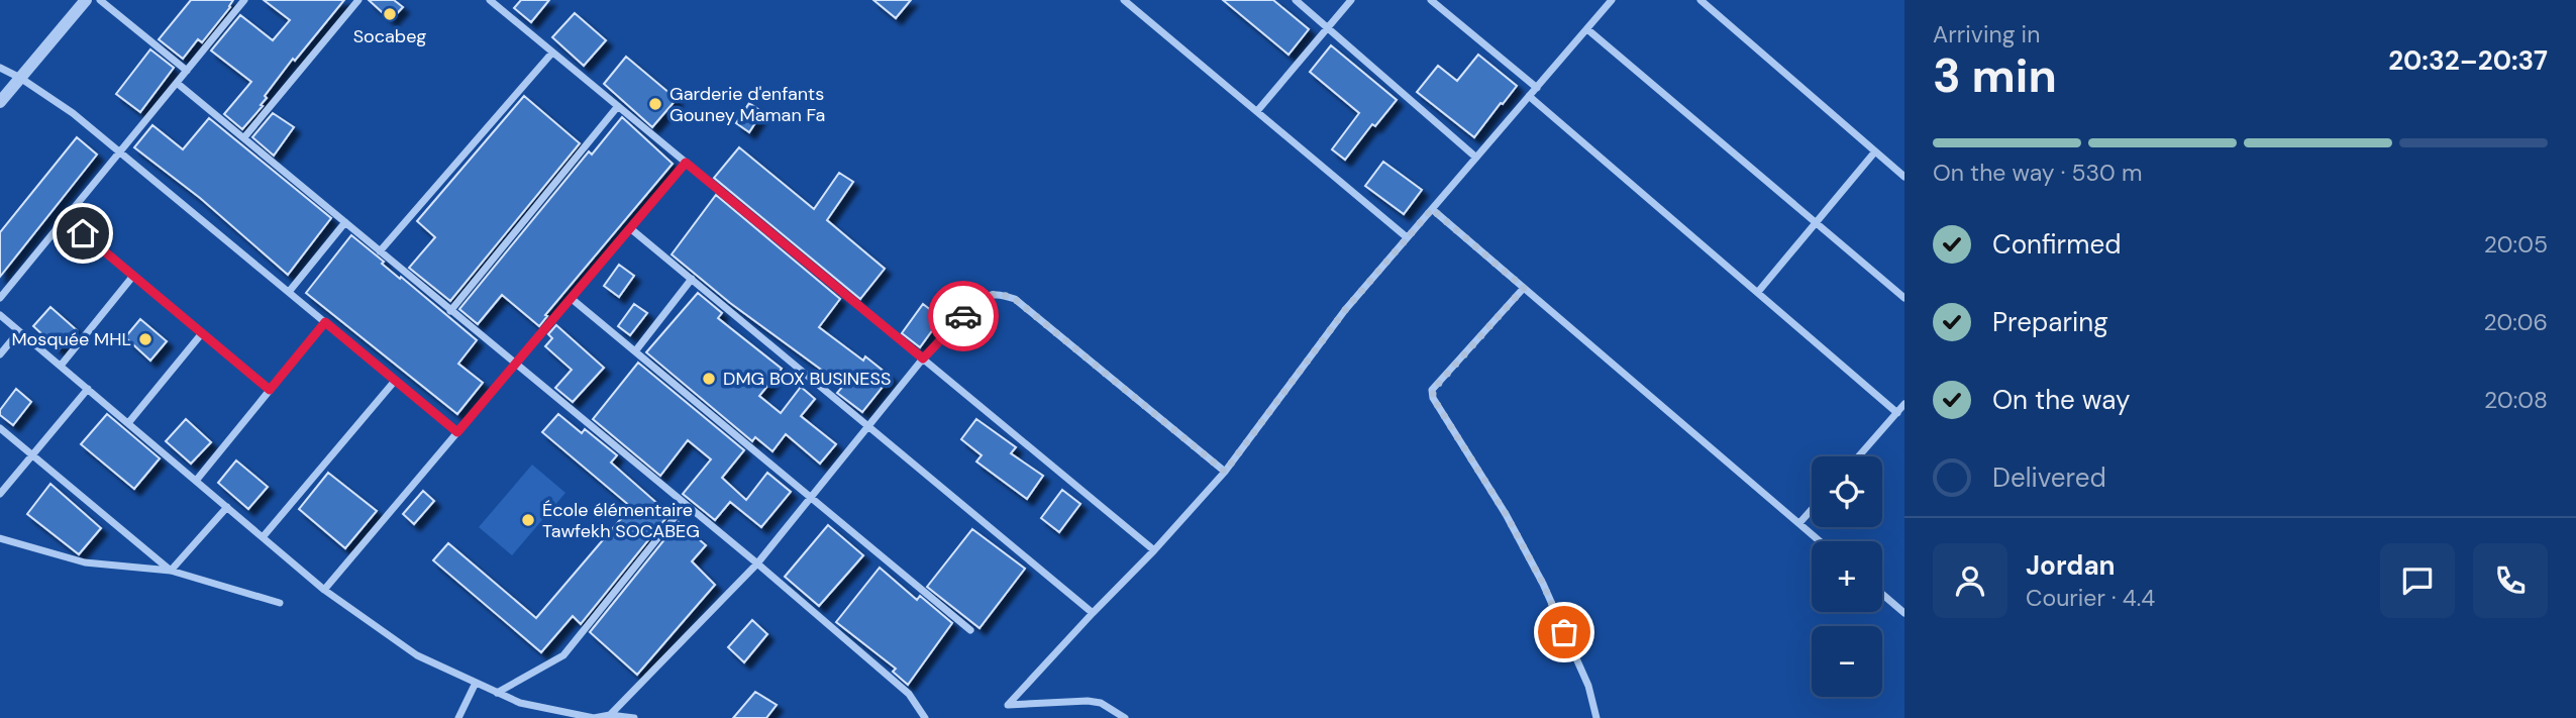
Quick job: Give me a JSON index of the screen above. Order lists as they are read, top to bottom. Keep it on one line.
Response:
{"places":["Socabeg","Garderie d'enfants Gouney Maman Fa","Mosquée MHL","DMG BOX BUSINESS","École élémentaire Tawfekh SOCABEG"],"page":{"heading":["3 min","Arriving in","20:32–20:37"],"panel":["Jordan","Courier · 4.4"],"bar":"On the way · 530 m","list":[["Confirmed","20:05"],["Preparing","20:06"],["On the way","20:08"],"Delivered"],"map_buttons":["+","−"]}}
